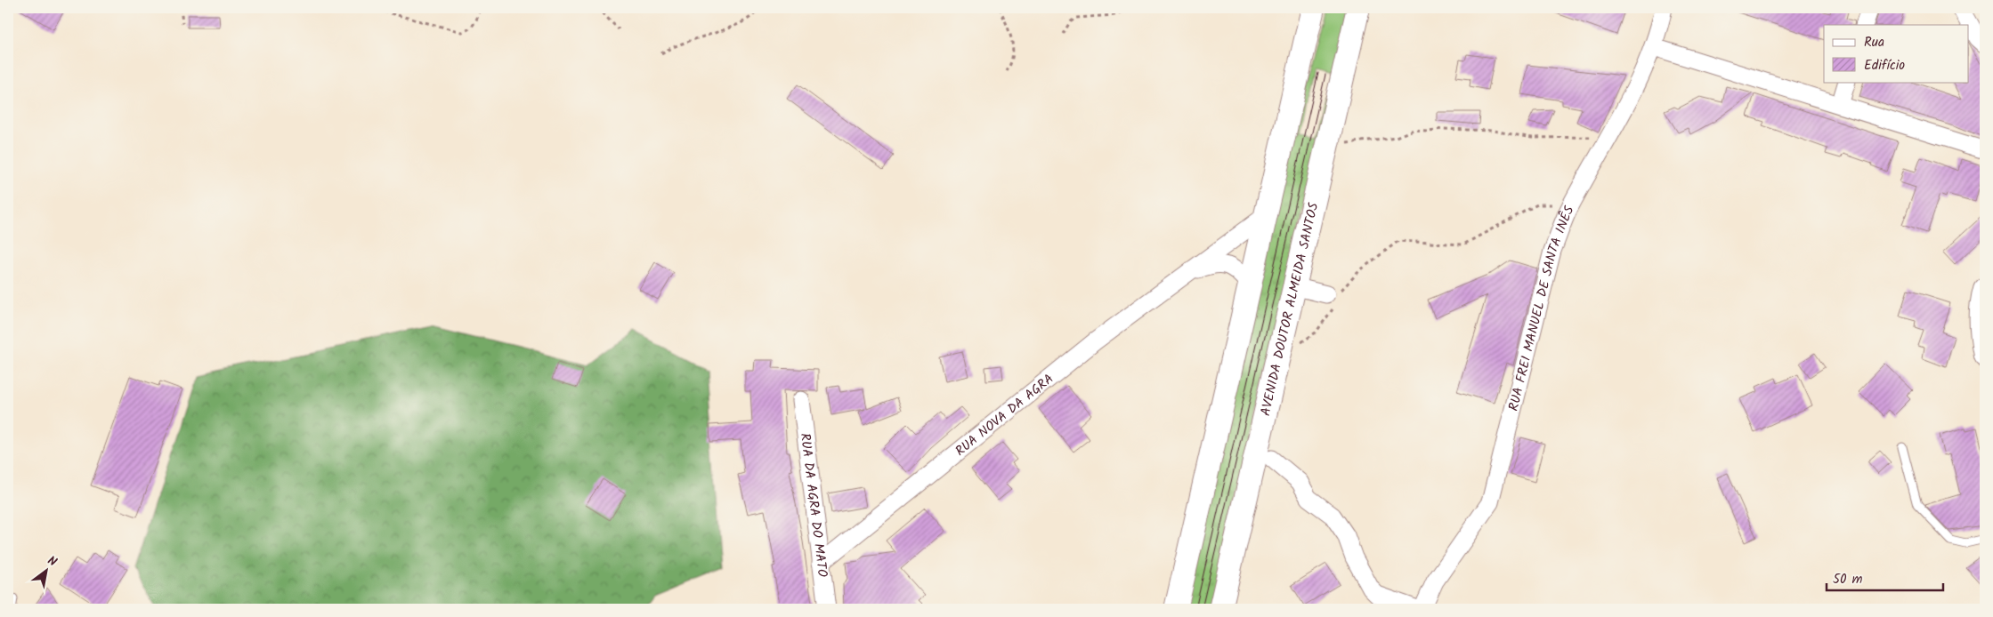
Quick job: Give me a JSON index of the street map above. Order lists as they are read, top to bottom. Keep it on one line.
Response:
{"streets":{"main road":["AVENIDA DOUTOR ALMEIDA SANTOS"],"street":["RUA FREI MANUEL DE SANTA INÊS","RUA NOVA DA AGRA","RUA DA AGRA DO MATO"]},"crossings":[["RUA NOVA DA AGRA","RUA DA AGRA DO MATO"]],"legend":["Rua","Edifício"],"scale_bar":"50 m","north":"top right"}
